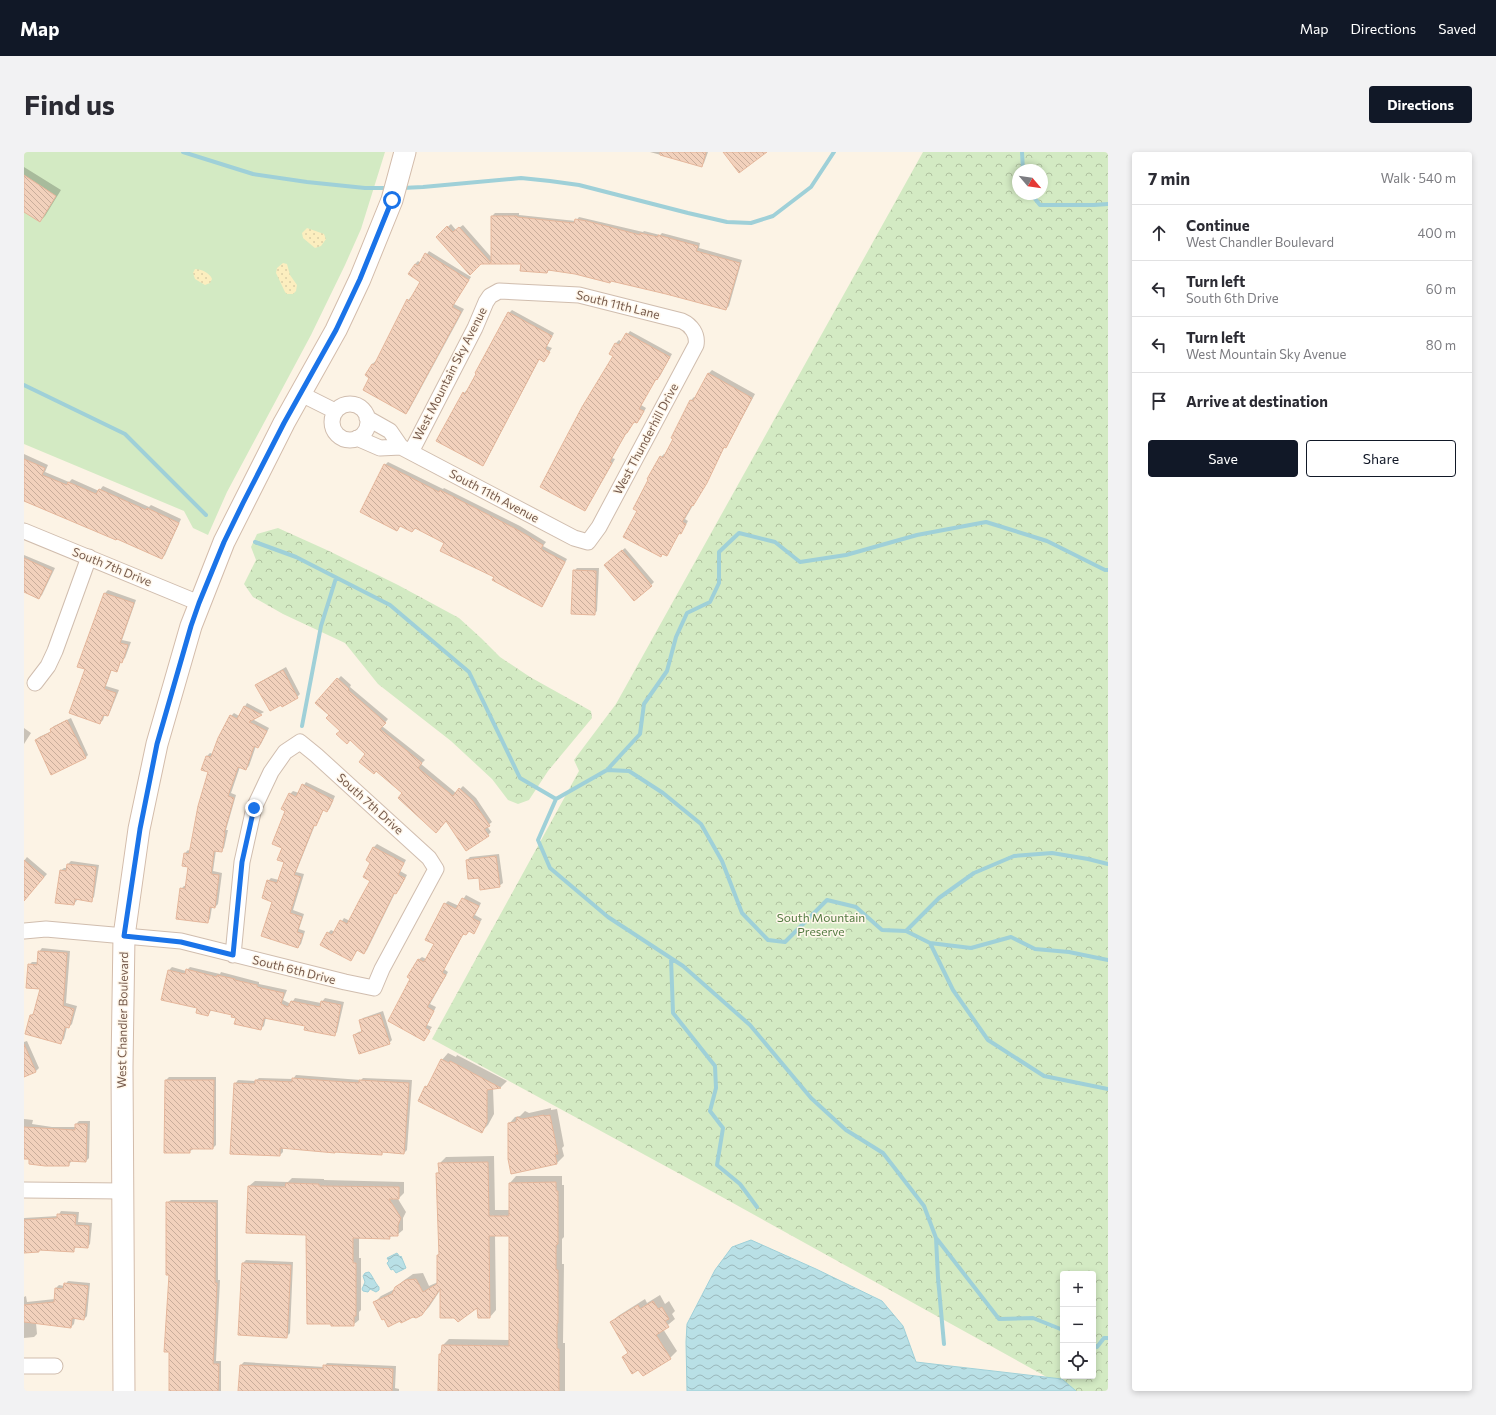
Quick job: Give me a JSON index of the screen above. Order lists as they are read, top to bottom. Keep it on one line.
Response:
{"streets":{"main road":["West Chandler Boulevard"],"street":["South 11th Lane","West Mountain Sky Avenue","West Thunderhill Drive","South 11th Avenue","South 7th Drive","South 6th Drive"]},"crossings":[["South 11th Lane","West Mountain Sky Avenue"],["South 11th Lane","West Thunderhill Drive"],["West Mountain Sky Avenue","South 11th Avenue"],["West Thunderhill Drive","South 11th Avenue"],["South 7th Drive","South 6th Drive"],["South 7th Drive","West Chandler Boulevard"],["South 6th Drive","West Chandler Boulevard"]],"parks":["South Mountain Preserve"],"north":"bottom right","page":{"header":"Map","nav":["Map","Directions","Saved"],"buttons":["Directions",["Save","Share"]],"title":"Find us","heading":["7 min","Walk · 540 m"],"list":[["Continue","West Chandler Boulevard","400 m"],["Turn left","South 6th Drive","60 m"],["Turn left","West Mountain Sky Avenue","80 m"],"Arrive at destination"],"map_buttons":["+","−"]}}
